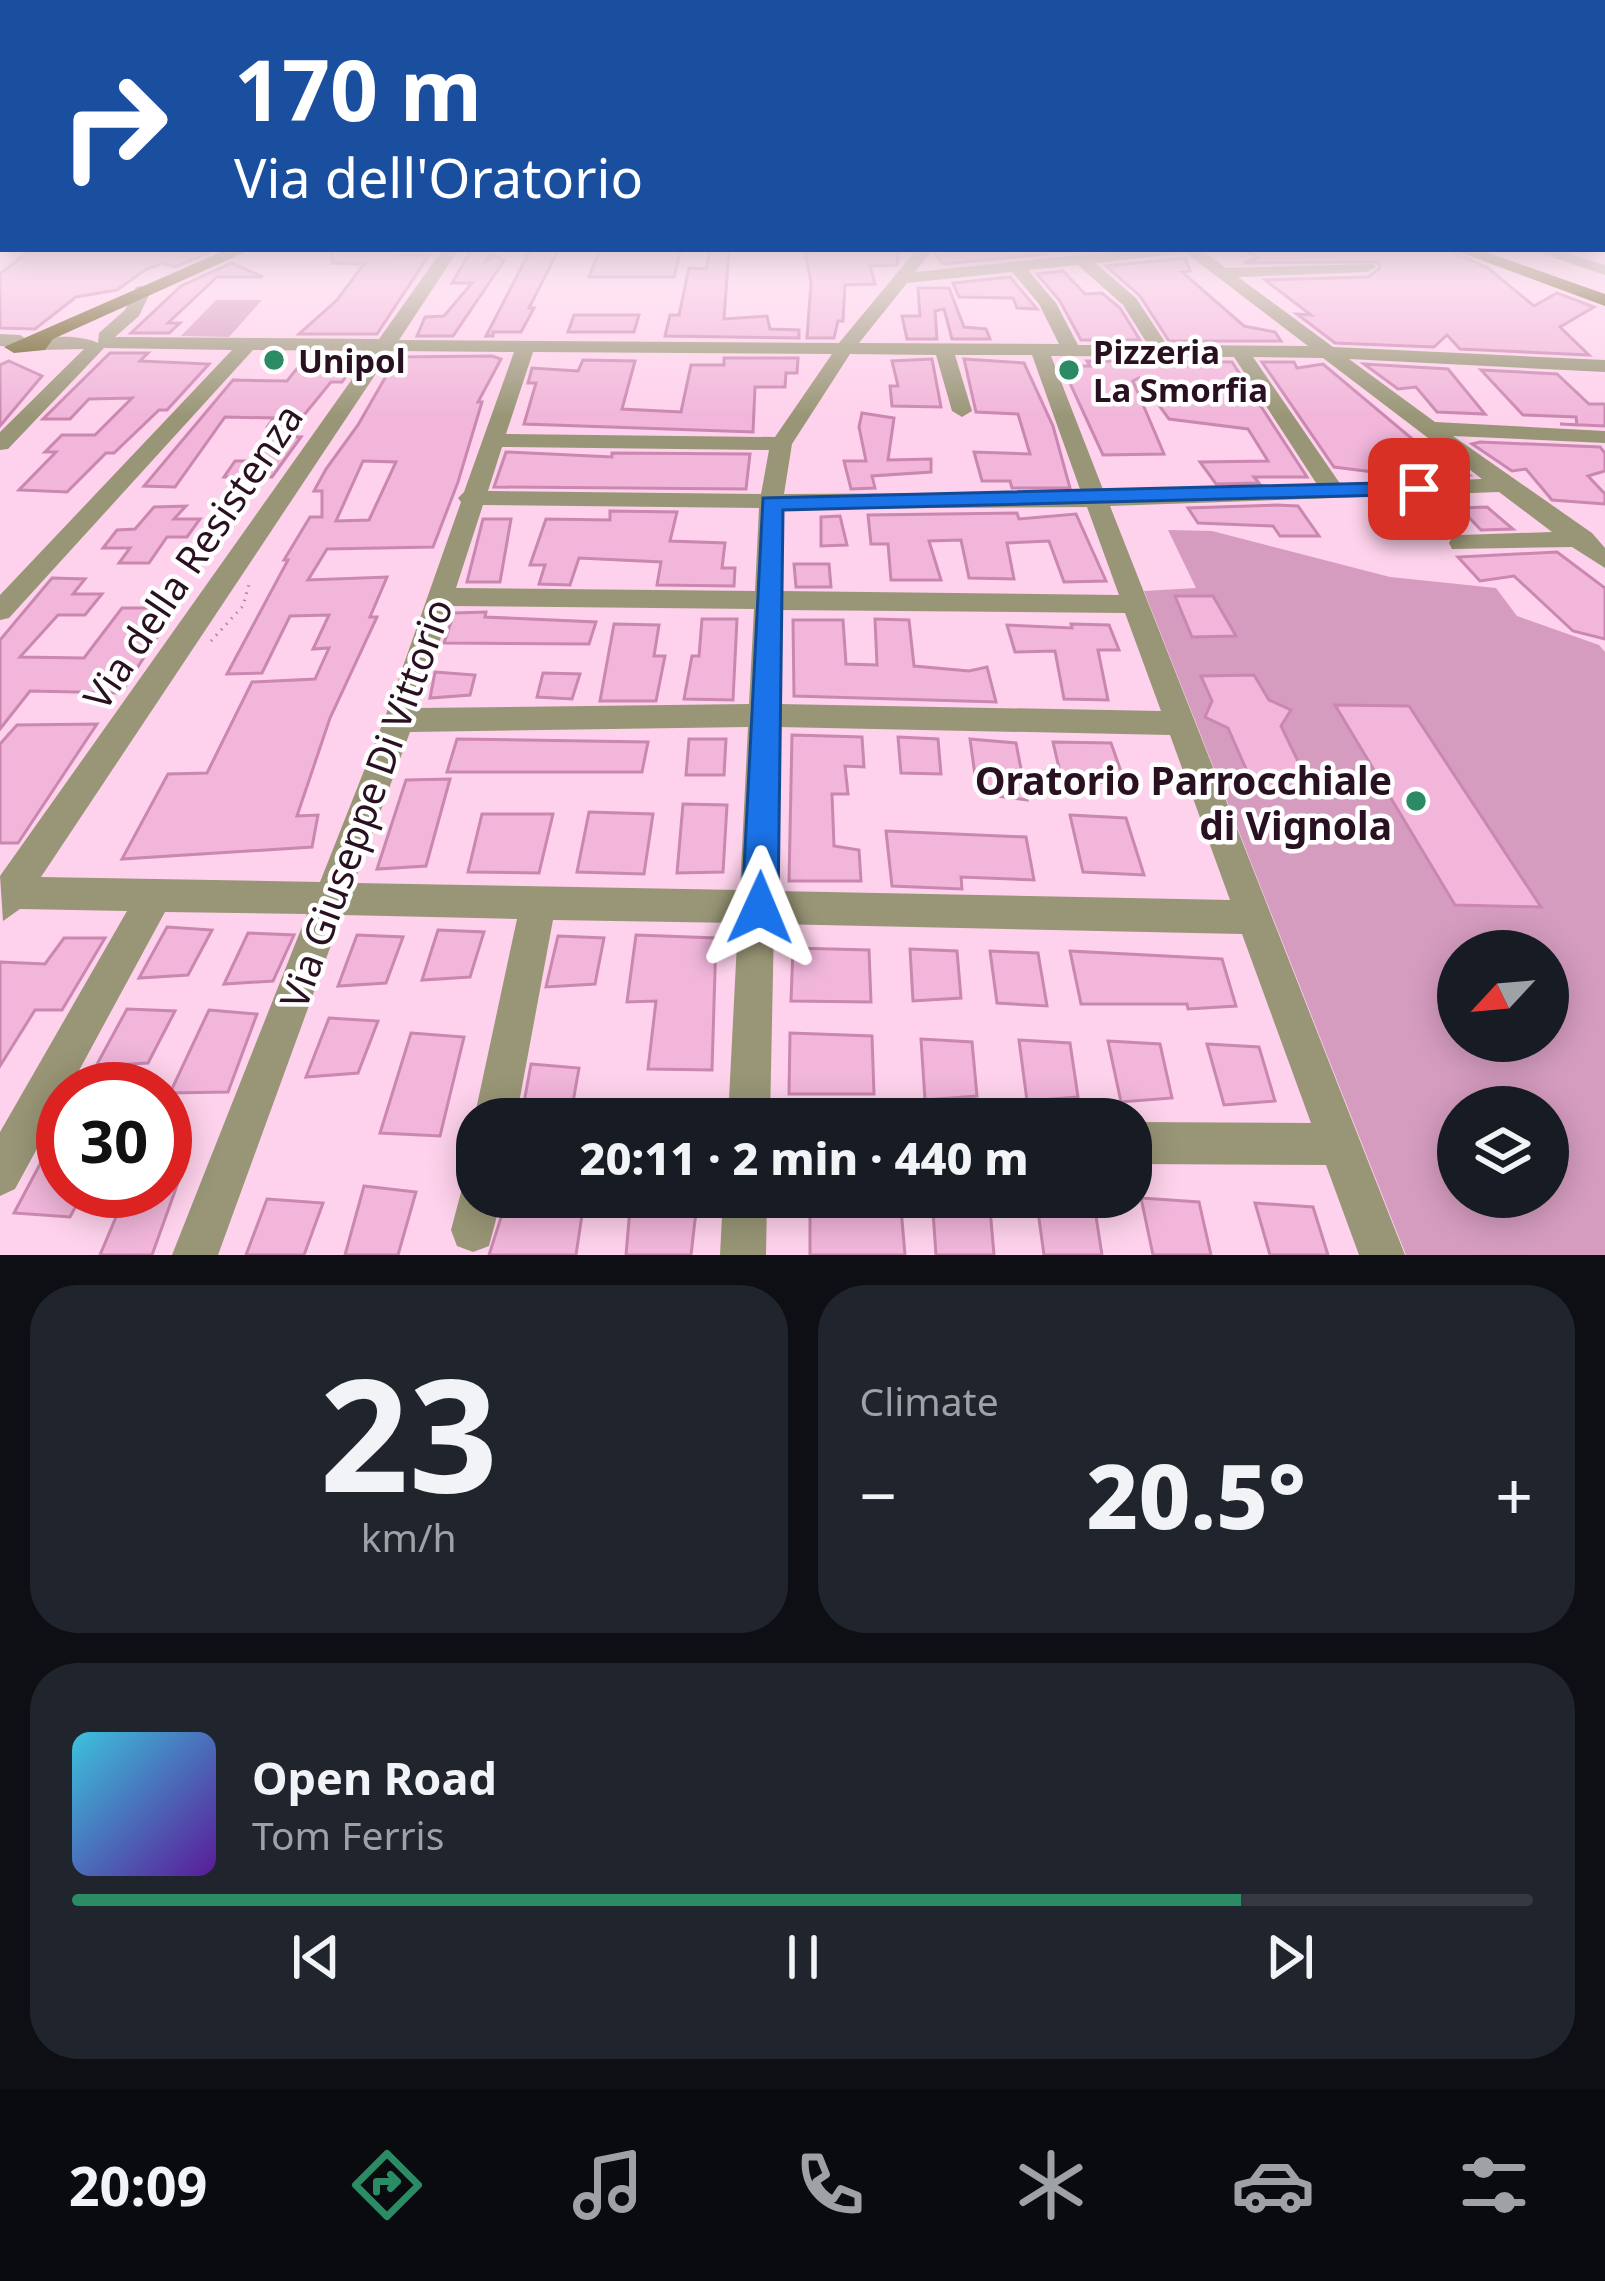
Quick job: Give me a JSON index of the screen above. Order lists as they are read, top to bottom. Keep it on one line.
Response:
{"streets":{"street":["Via della Resistenza","Via Giuseppe Di Vittorio"]},"places":["Unipol","Pizzeria La Smorfia","Oratorio Parrocchiale di Vignola"],"north":"bottom left","page":{"turn":["170 m","Via dell'Oratorio"],"limit":"30","trip":"20:11 · 2 min · 440 m","tile":[["23","km/h"],"Climate"],"heat":["−","20.5°","+"],"song":["Open Road","Tom Ferris"],"tabs":"20:09"}}
